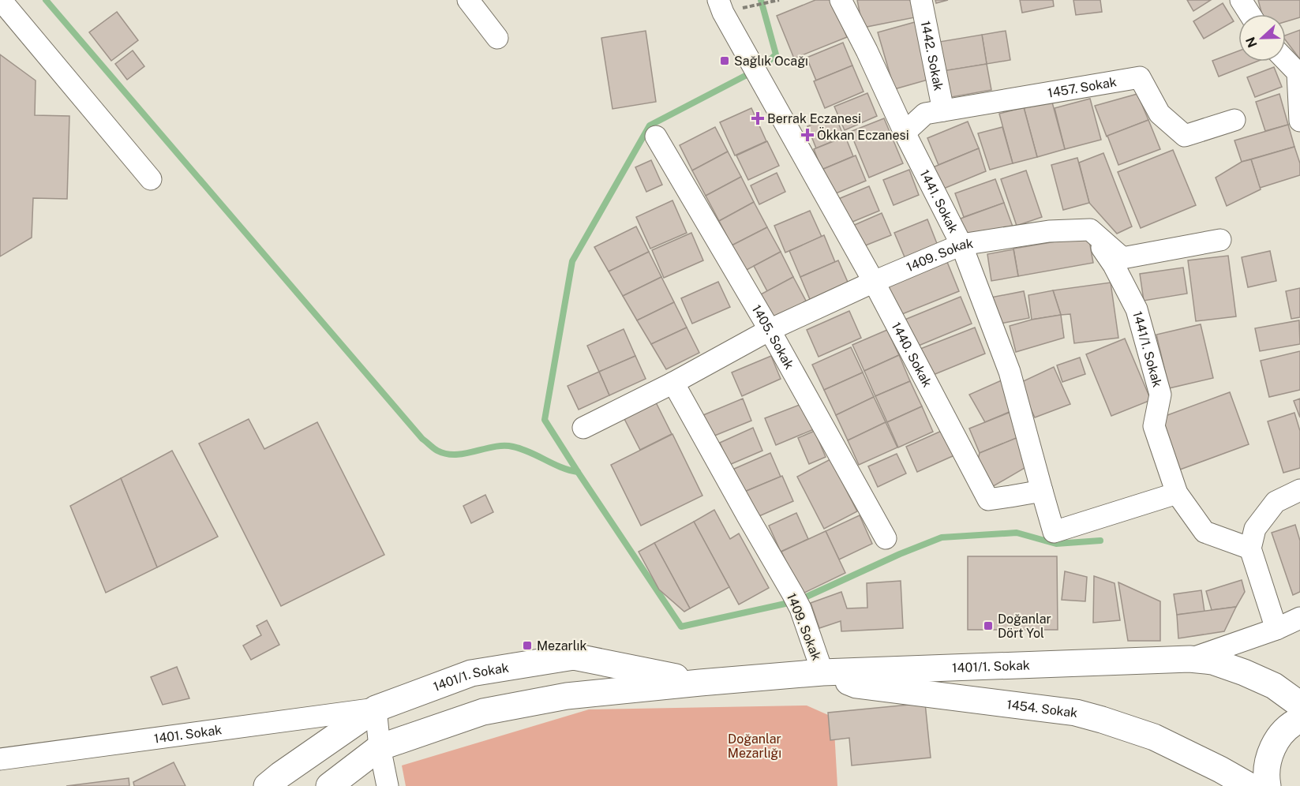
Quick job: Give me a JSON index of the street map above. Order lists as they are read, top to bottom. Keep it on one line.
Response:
{"streets":{"main road":["1401/1. Sokak","1454. Sokak"],"street":["1442. Sokak","1457. Sokak","1441. Sokak","1409. Sokak","1405. Sokak","1441/1. Sokak","1440. Sokak","1401. Sokak"]},"crossings":[["1442. Sokak","1457. Sokak"],["1457. Sokak","1441. Sokak"],["1441. Sokak","1409. Sokak"],["1441. Sokak","1440. Sokak"],["1409. Sokak","1405. Sokak"],["1409. Sokak","1441/1. Sokak"],["1409. Sokak","1440. Sokak"],["1409. Sokak","1401/1. Sokak"],["1409. Sokak","1454. Sokak"],["1401/1. Sokak","1454. Sokak"],["1401/1. Sokak","1401. Sokak"]],"parks":["Doğanlar Mezarlığı"],"places":{"transit":["Sağlık Ocağı","Doğanlar Dört Yol","Mezarlık"],"health":["Berrak Eczanesi","Ökkan Eczanesi"]},"north":"left"}
